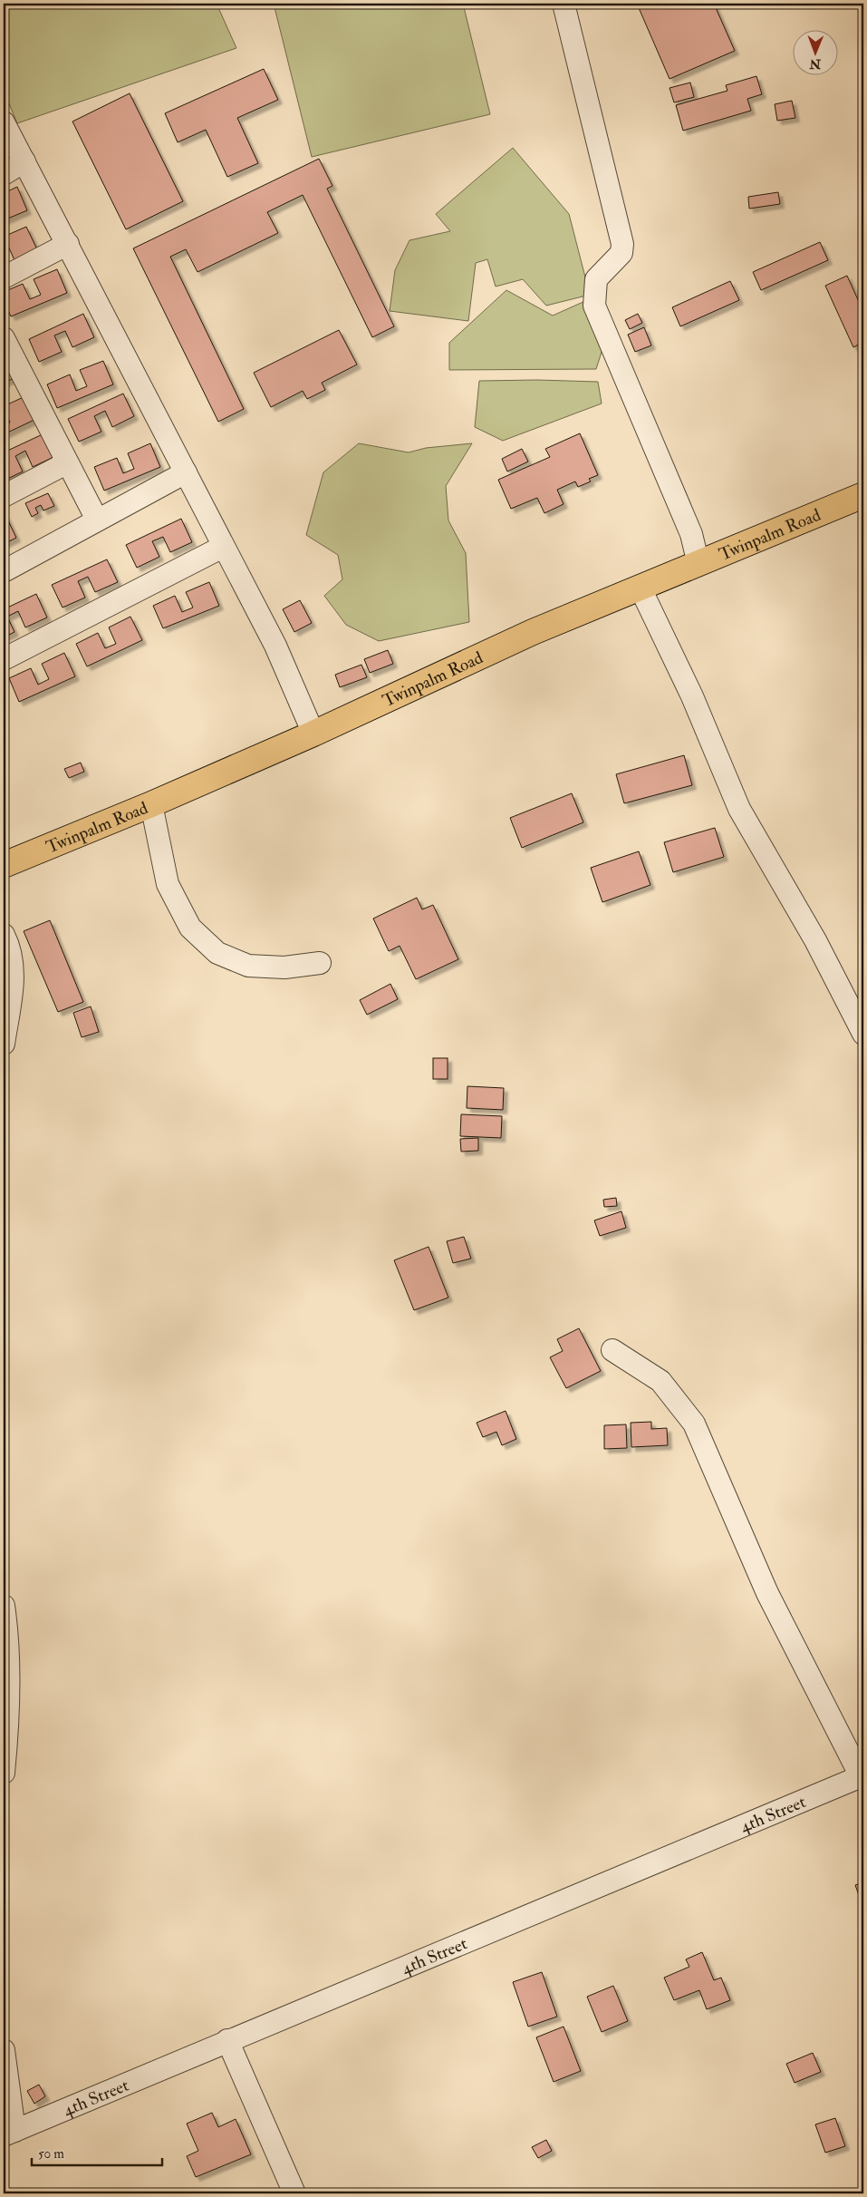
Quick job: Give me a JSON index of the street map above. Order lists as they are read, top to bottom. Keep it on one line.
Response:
{"streets":{"main road":["Twinpalm Road"],"street":["4th Street"]},"scale_bar":"50 m","north":"bottom"}
